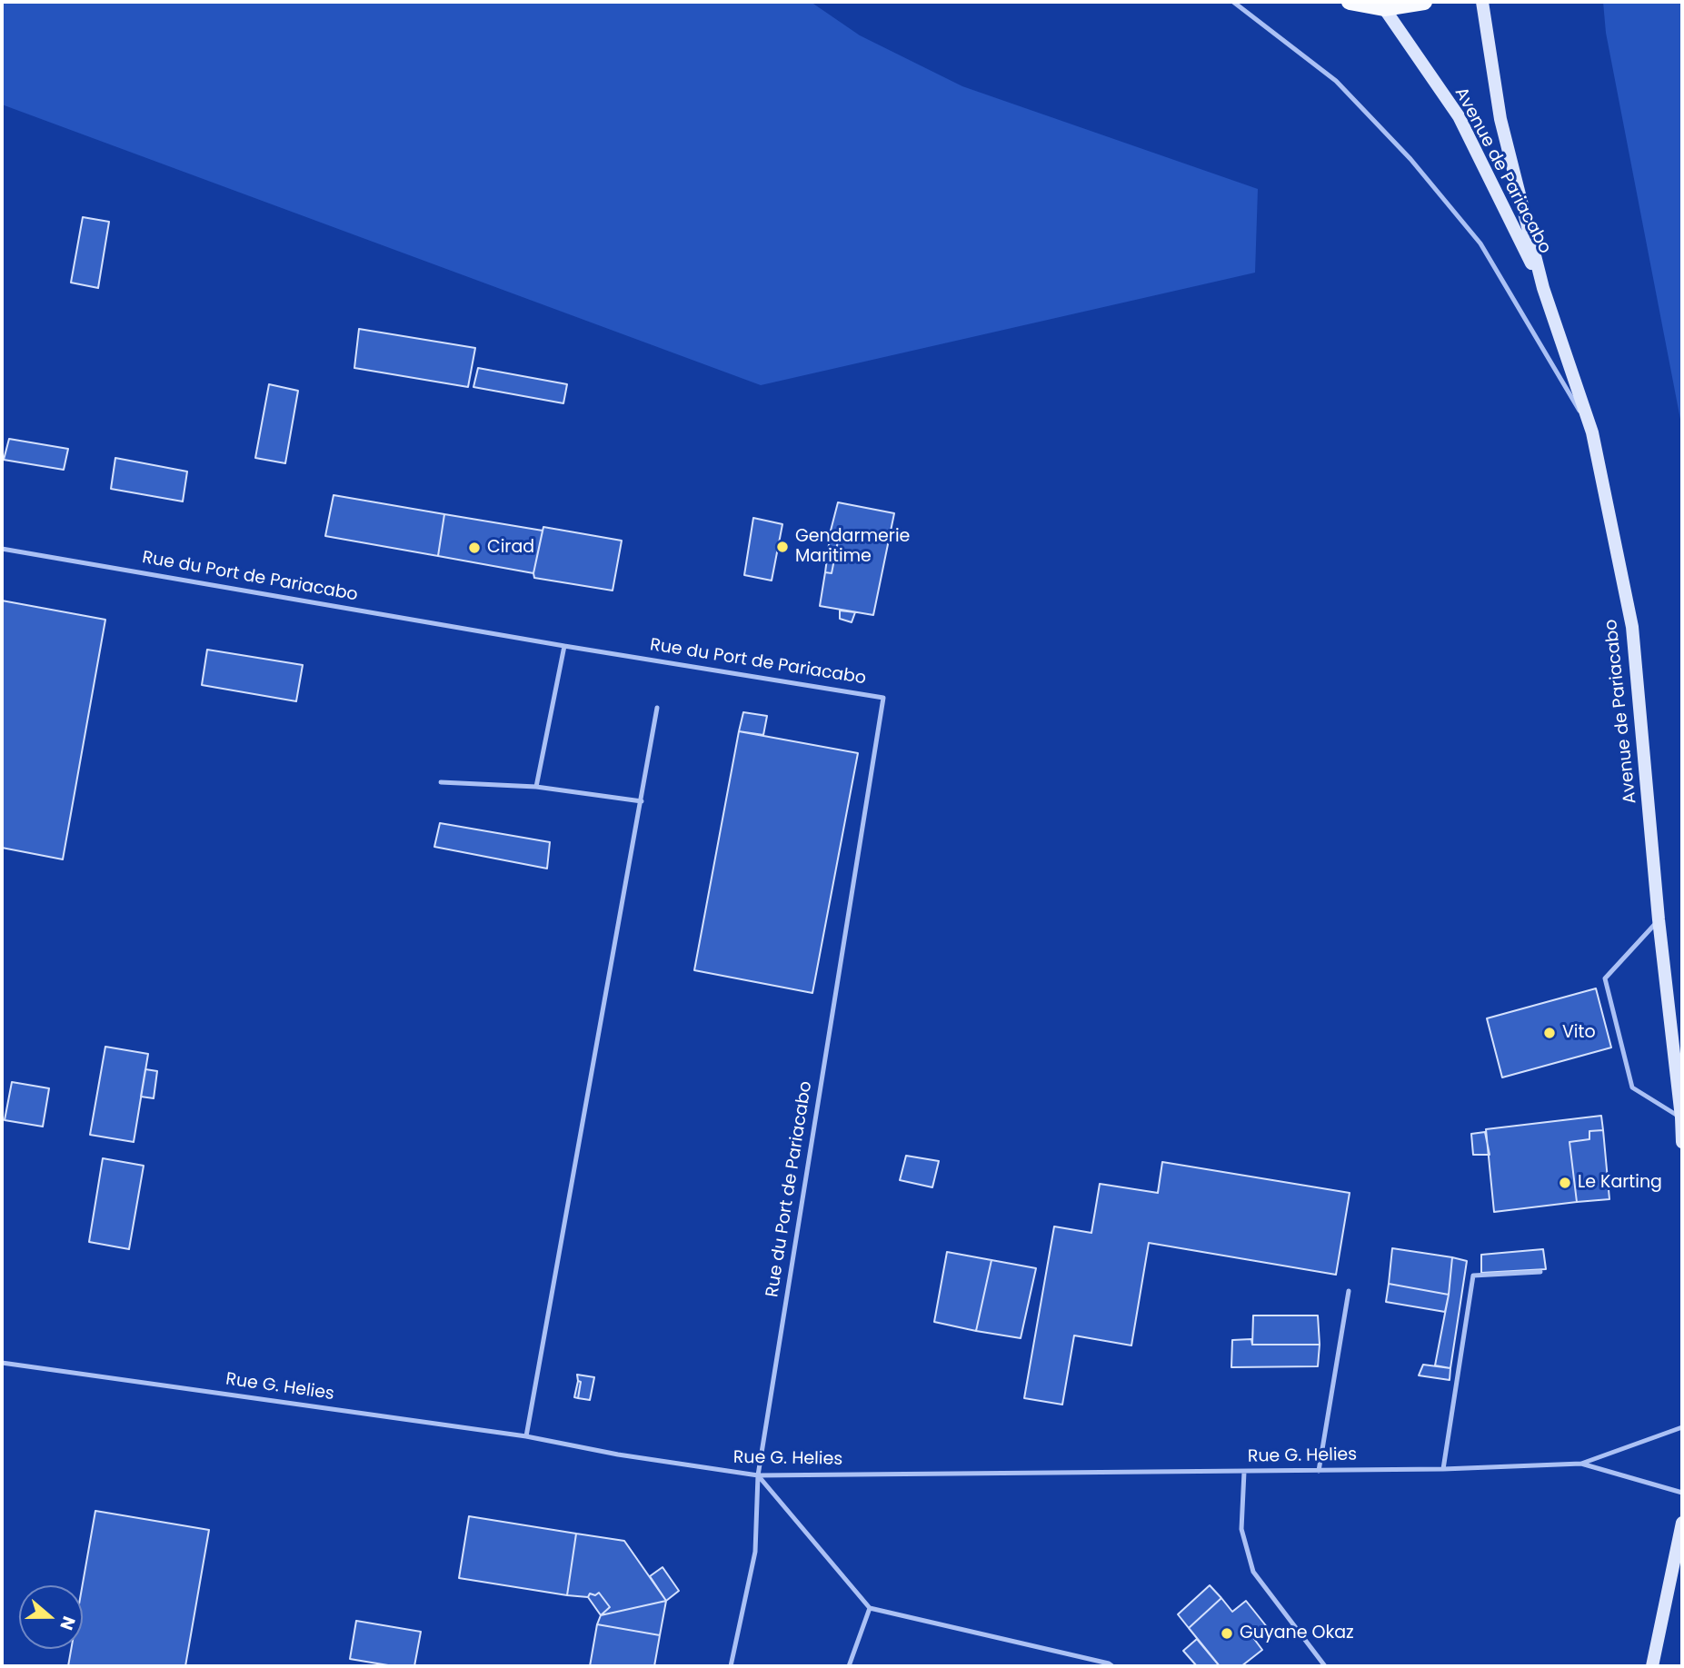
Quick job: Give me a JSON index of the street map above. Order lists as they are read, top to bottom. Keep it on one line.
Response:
{"streets":{"main road":["Avenue de Pariacabo"],"lane":["Rue du Port de Pariacabo","Rue G. Helies"]},"crossings":[["Rue du Port de Pariacabo","Rue G. Helies"]],"places":["Gendarmerie Maritime","Cirad","Vito","Le Karting","Guyane Okaz"],"north":"right"}
